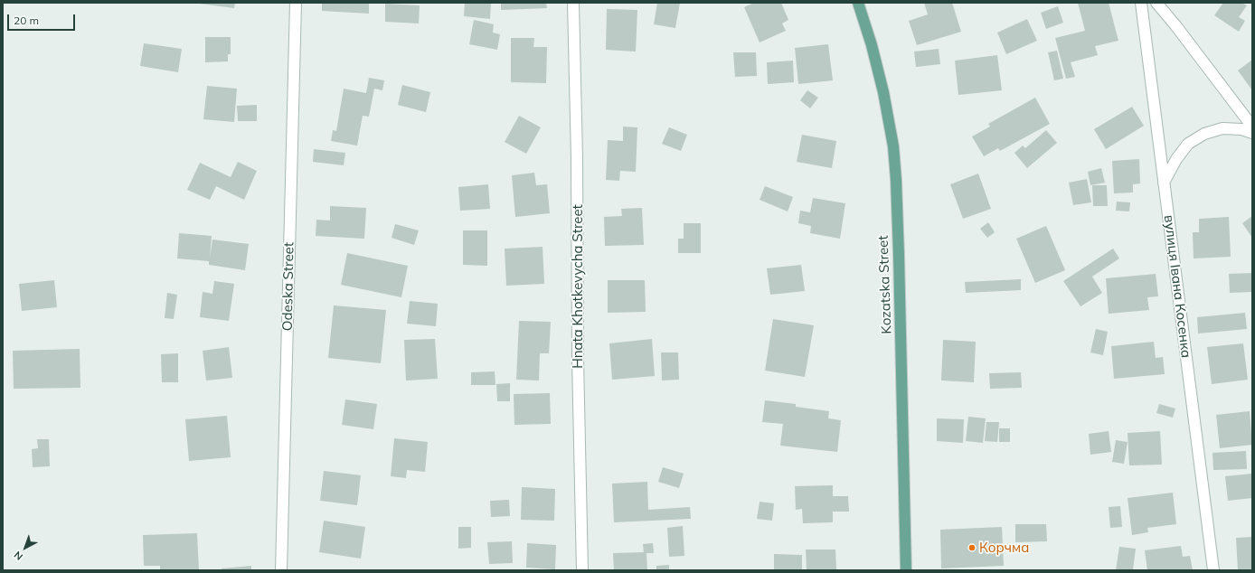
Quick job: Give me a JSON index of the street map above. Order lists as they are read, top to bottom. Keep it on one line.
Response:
{"streets":{"main road":["Kozatska Street"],"street":["Odeska Street","Hnata Khotkevycha Street","вулиця Івана Косенка"]},"places":["Корчма"],"scale_bar":"20 m","north":"bottom left"}
